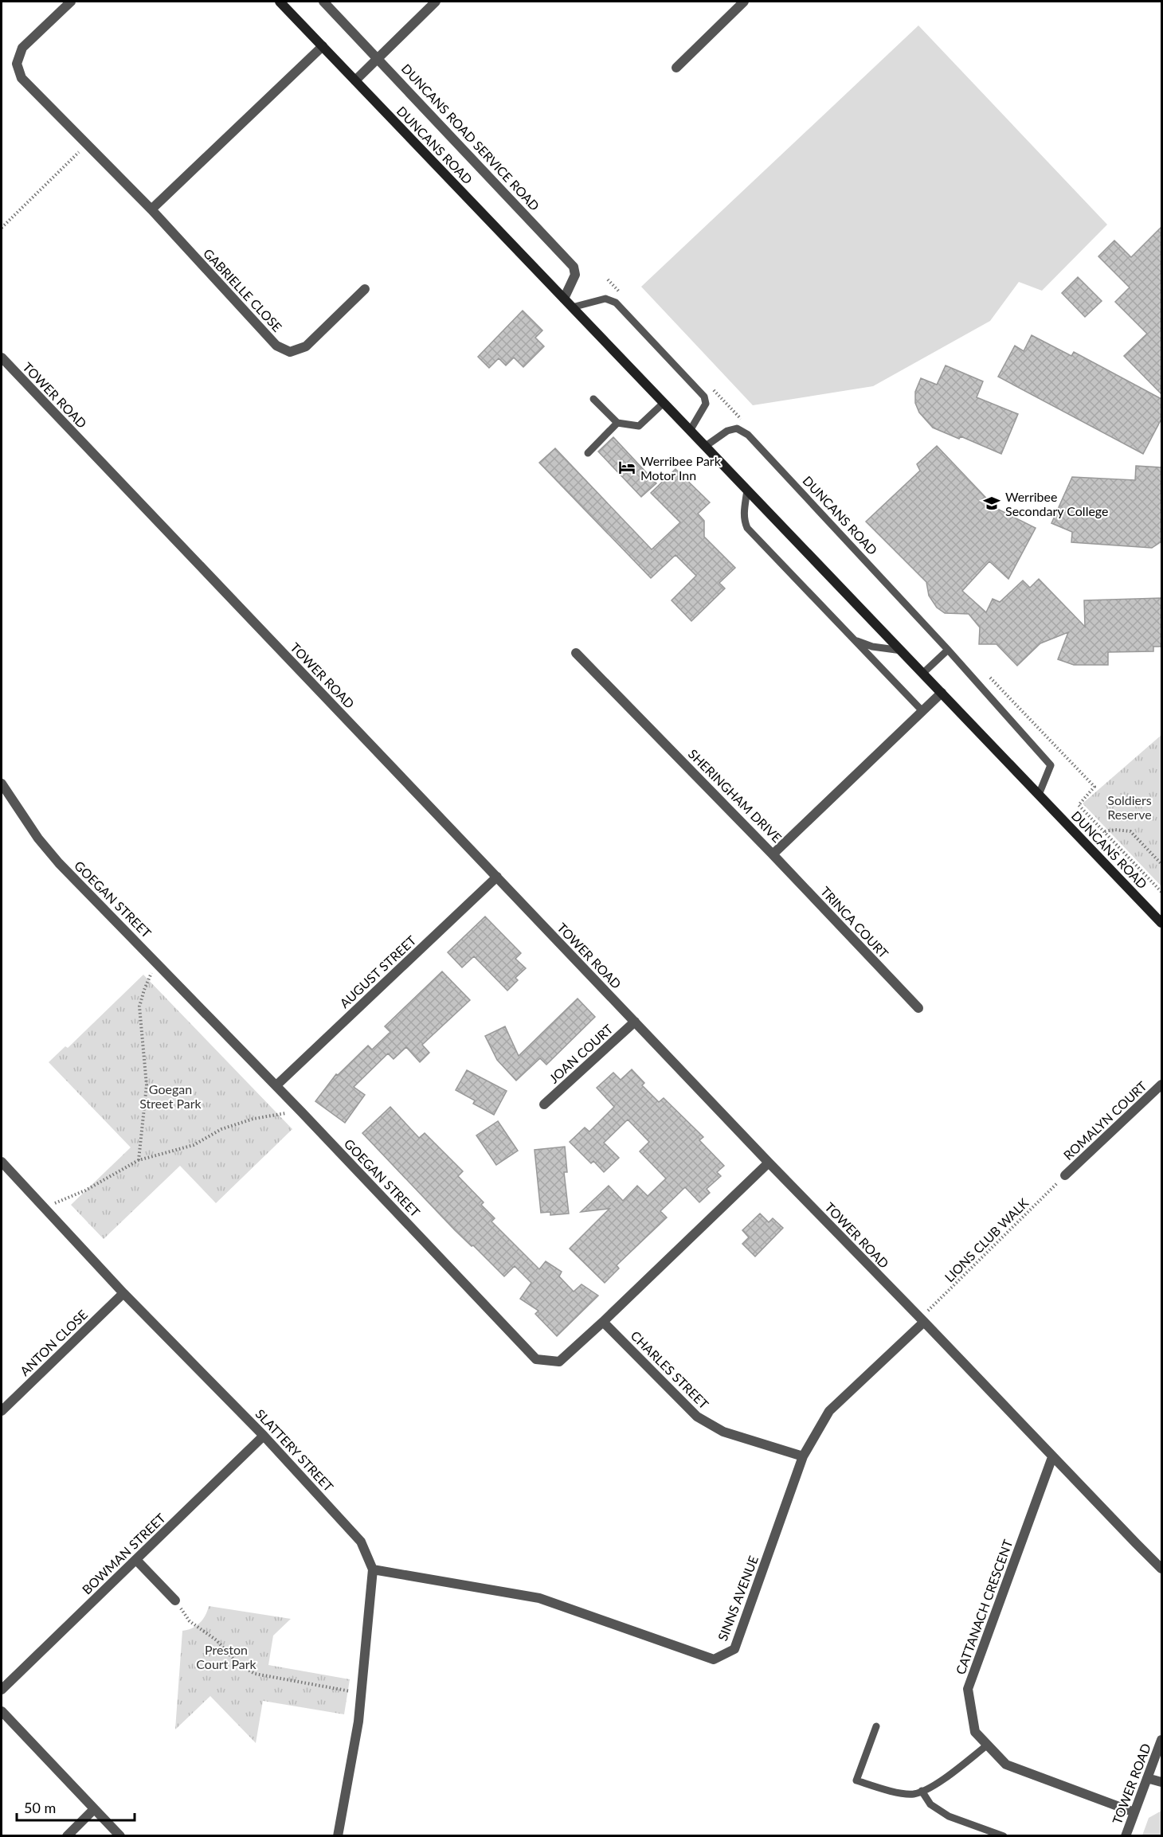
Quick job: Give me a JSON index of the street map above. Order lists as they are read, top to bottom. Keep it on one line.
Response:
{"streets":{"main road":["DUNCANS ROAD"],"street":["DUNCANS ROAD SERVICE ROAD","GABRIELLE CLOSE","TOWER ROAD","SHERINGHAM DRIVE","GOEGAN STREET","TRINCA COURT","AUGUST STREET","JOAN COURT","ROMALYN COURT","ANTON CLOSE","CHARLES STREET","SLATTERY STREET","BOWMAN STREET","SINNS AVENUE","CATTANACH CRESCENT"],"path":["LIONS CLUB WALK"]},"crossings":[["DUNCANS ROAD SERVICE ROAD","DUNCANS ROAD"],["DUNCANS ROAD","SHERINGHAM DRIVE"],["TOWER ROAD","GOEGAN STREET"],["TOWER ROAD","AUGUST STREET"],["TOWER ROAD","JOAN COURT"],["TOWER ROAD","LIONS CLUB WALK"],["TOWER ROAD","SINNS AVENUE"],["TOWER ROAD","CATTANACH CRESCENT"],["SHERINGHAM DRIVE","TRINCA COURT"],["GOEGAN STREET","AUGUST STREET"],["GOEGAN STREET","CHARLES STREET"],["ROMALYN COURT","LIONS CLUB WALK"],["LIONS CLUB WALK","SINNS AVENUE"],["ANTON CLOSE","SLATTERY STREET"],["CHARLES STREET","SINNS AVENUE"],["SLATTERY STREET","BOWMAN STREET"],["SLATTERY STREET","SINNS AVENUE"]],"parks":["Soldiers Reserve","Goegan Street Park","Preston Court Park"],"places":{"hotel":["Werribee Park Motor Inn"],"school or university":["Werribee Secondary College"]},"scale_bar":"50 m"}
